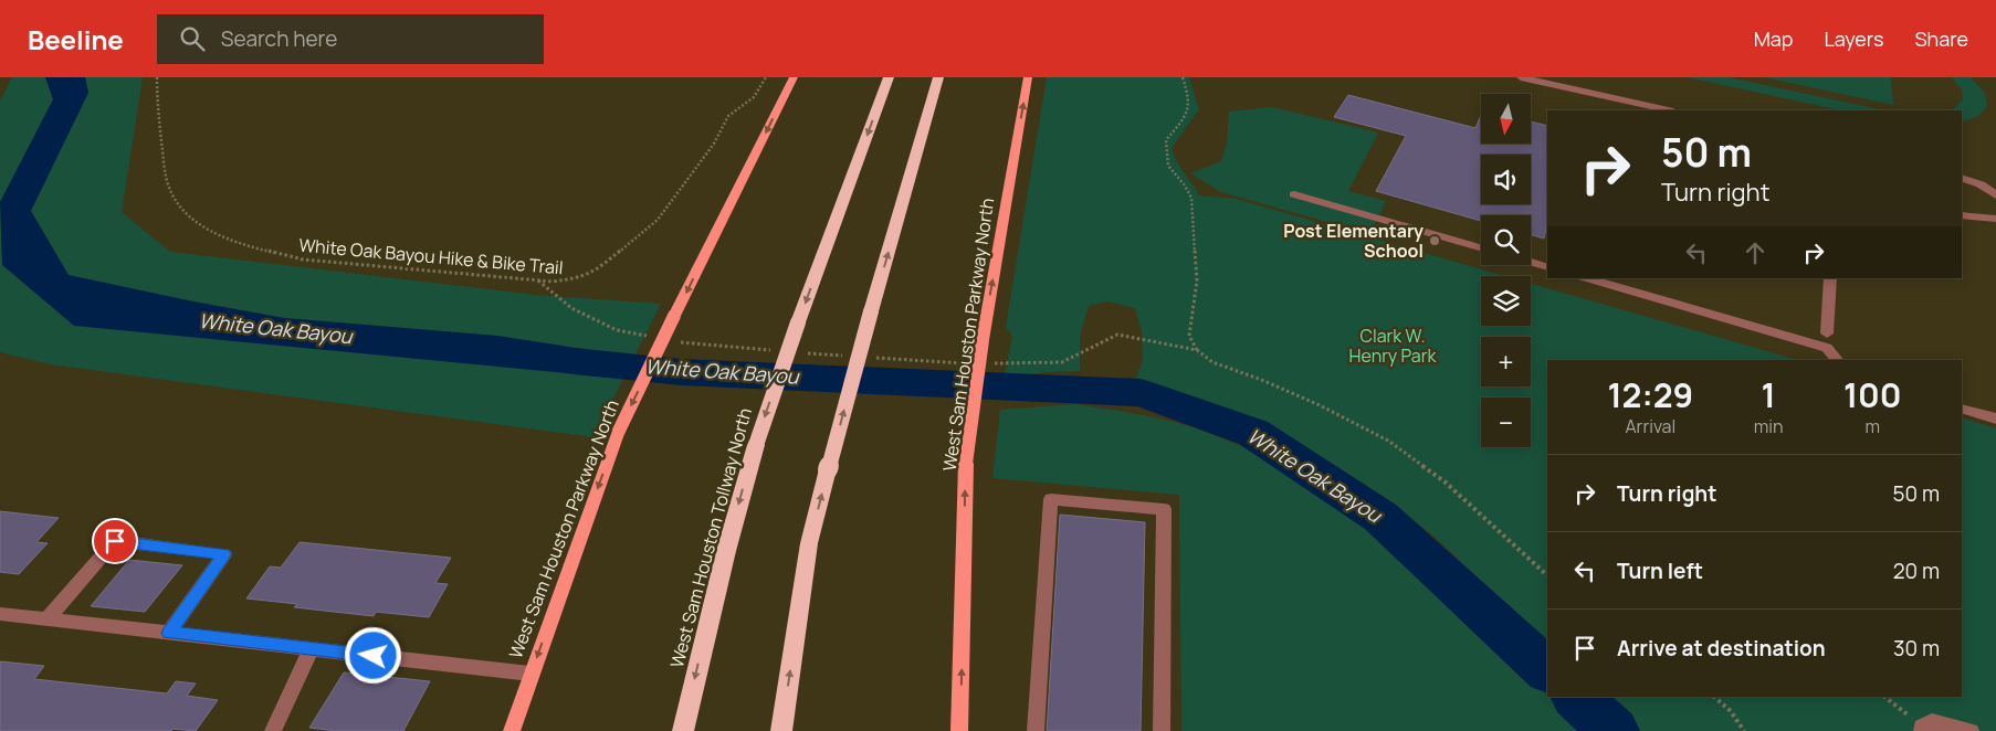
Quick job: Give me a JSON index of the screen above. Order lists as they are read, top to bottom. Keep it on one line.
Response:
{"streets":{"highway":["West Sam Houston Tollway North"],"main road":["West Sam Houston Parkway North"],"path":["White Oak Bayou Hike & Bike Trail"]},"water":["White Oak Bayou"],"parks":["Clark W. Henry Park"],"places":["Post Elementary School"],"north":"bottom","page":{"header":"Beeline","search":"Search here","nav":["Map","Layers","Share"],"map_buttons":["+","−"],"turn":["50 m","Turn right"],"eta":["12:29","Arrival","1","min","100","m"],"list":[{"name":"Turn right","value":"50 m"},{"name":"Turn left","value":"20 m"},{"name":"Arrive at destination","value":"30 m"}]}}
